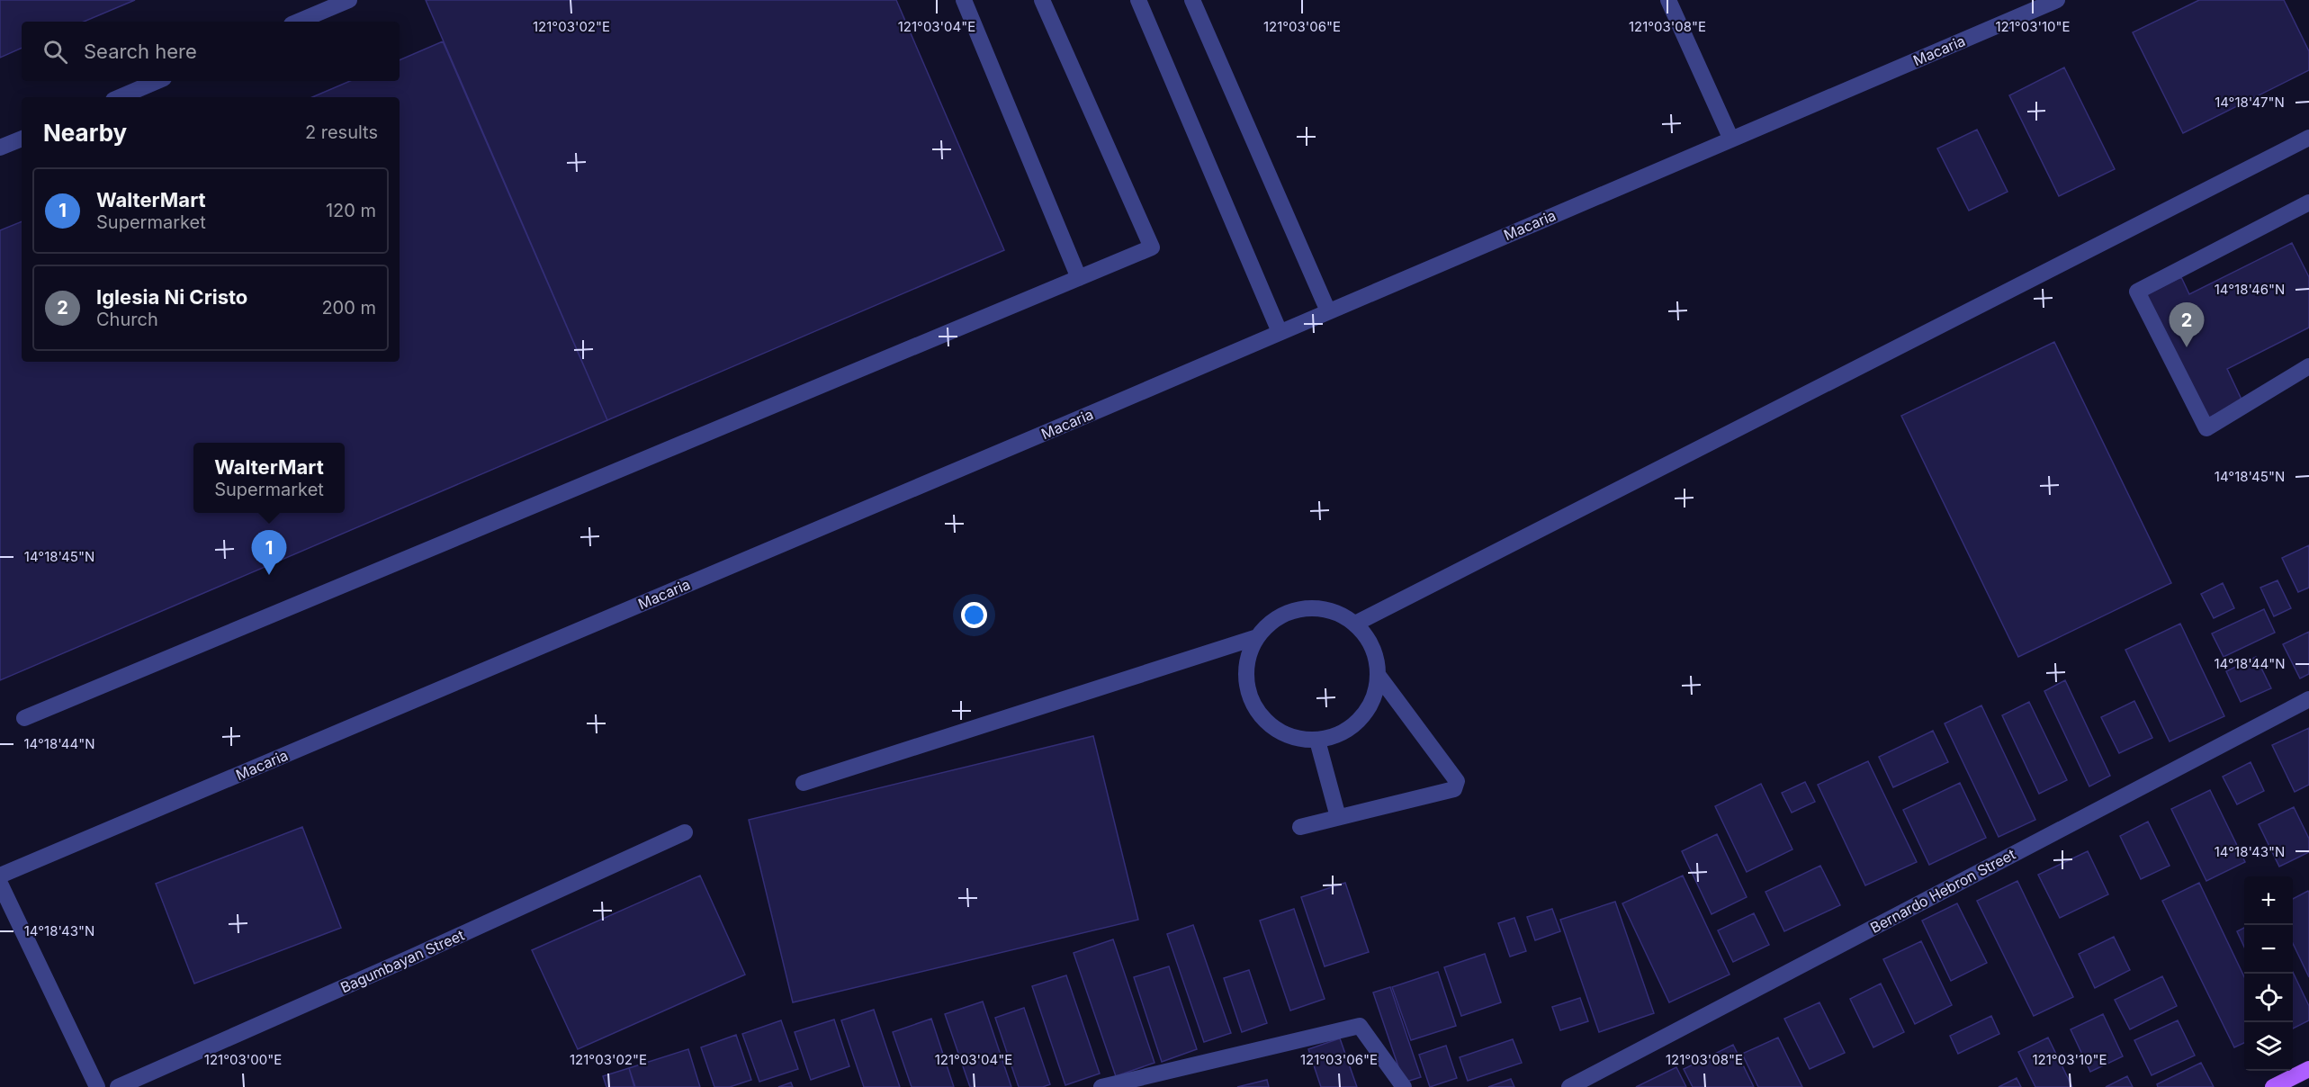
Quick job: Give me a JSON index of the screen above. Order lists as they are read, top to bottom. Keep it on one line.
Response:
{"streets":{"street":["Macaria","Bernardo Hebron Street","Bagumbayan Street"]},"page":{"search":"Search here","heading":["Nearby","2 results"],"list":[{"mark":"1","name":"WalterMart","note":"Supermarket","value":"120 m"},{"mark":"2","name":"Iglesia Ni Cristo","note":"Church","value":"200 m"}],"pins":["2","1"],"popup":["WalterMart","Supermarket"],"map_buttons":["+","−"]},"coordinates":["121°03'02\"E","121°03'04\"E","121°03'06\"E","121°03'08\"E","121°03'10\"E","14°18'47\"N","14°18'46\"N","14°18'45\"N","14°18'44\"N","14°18'43\"N","121°03'00\"E"]}
